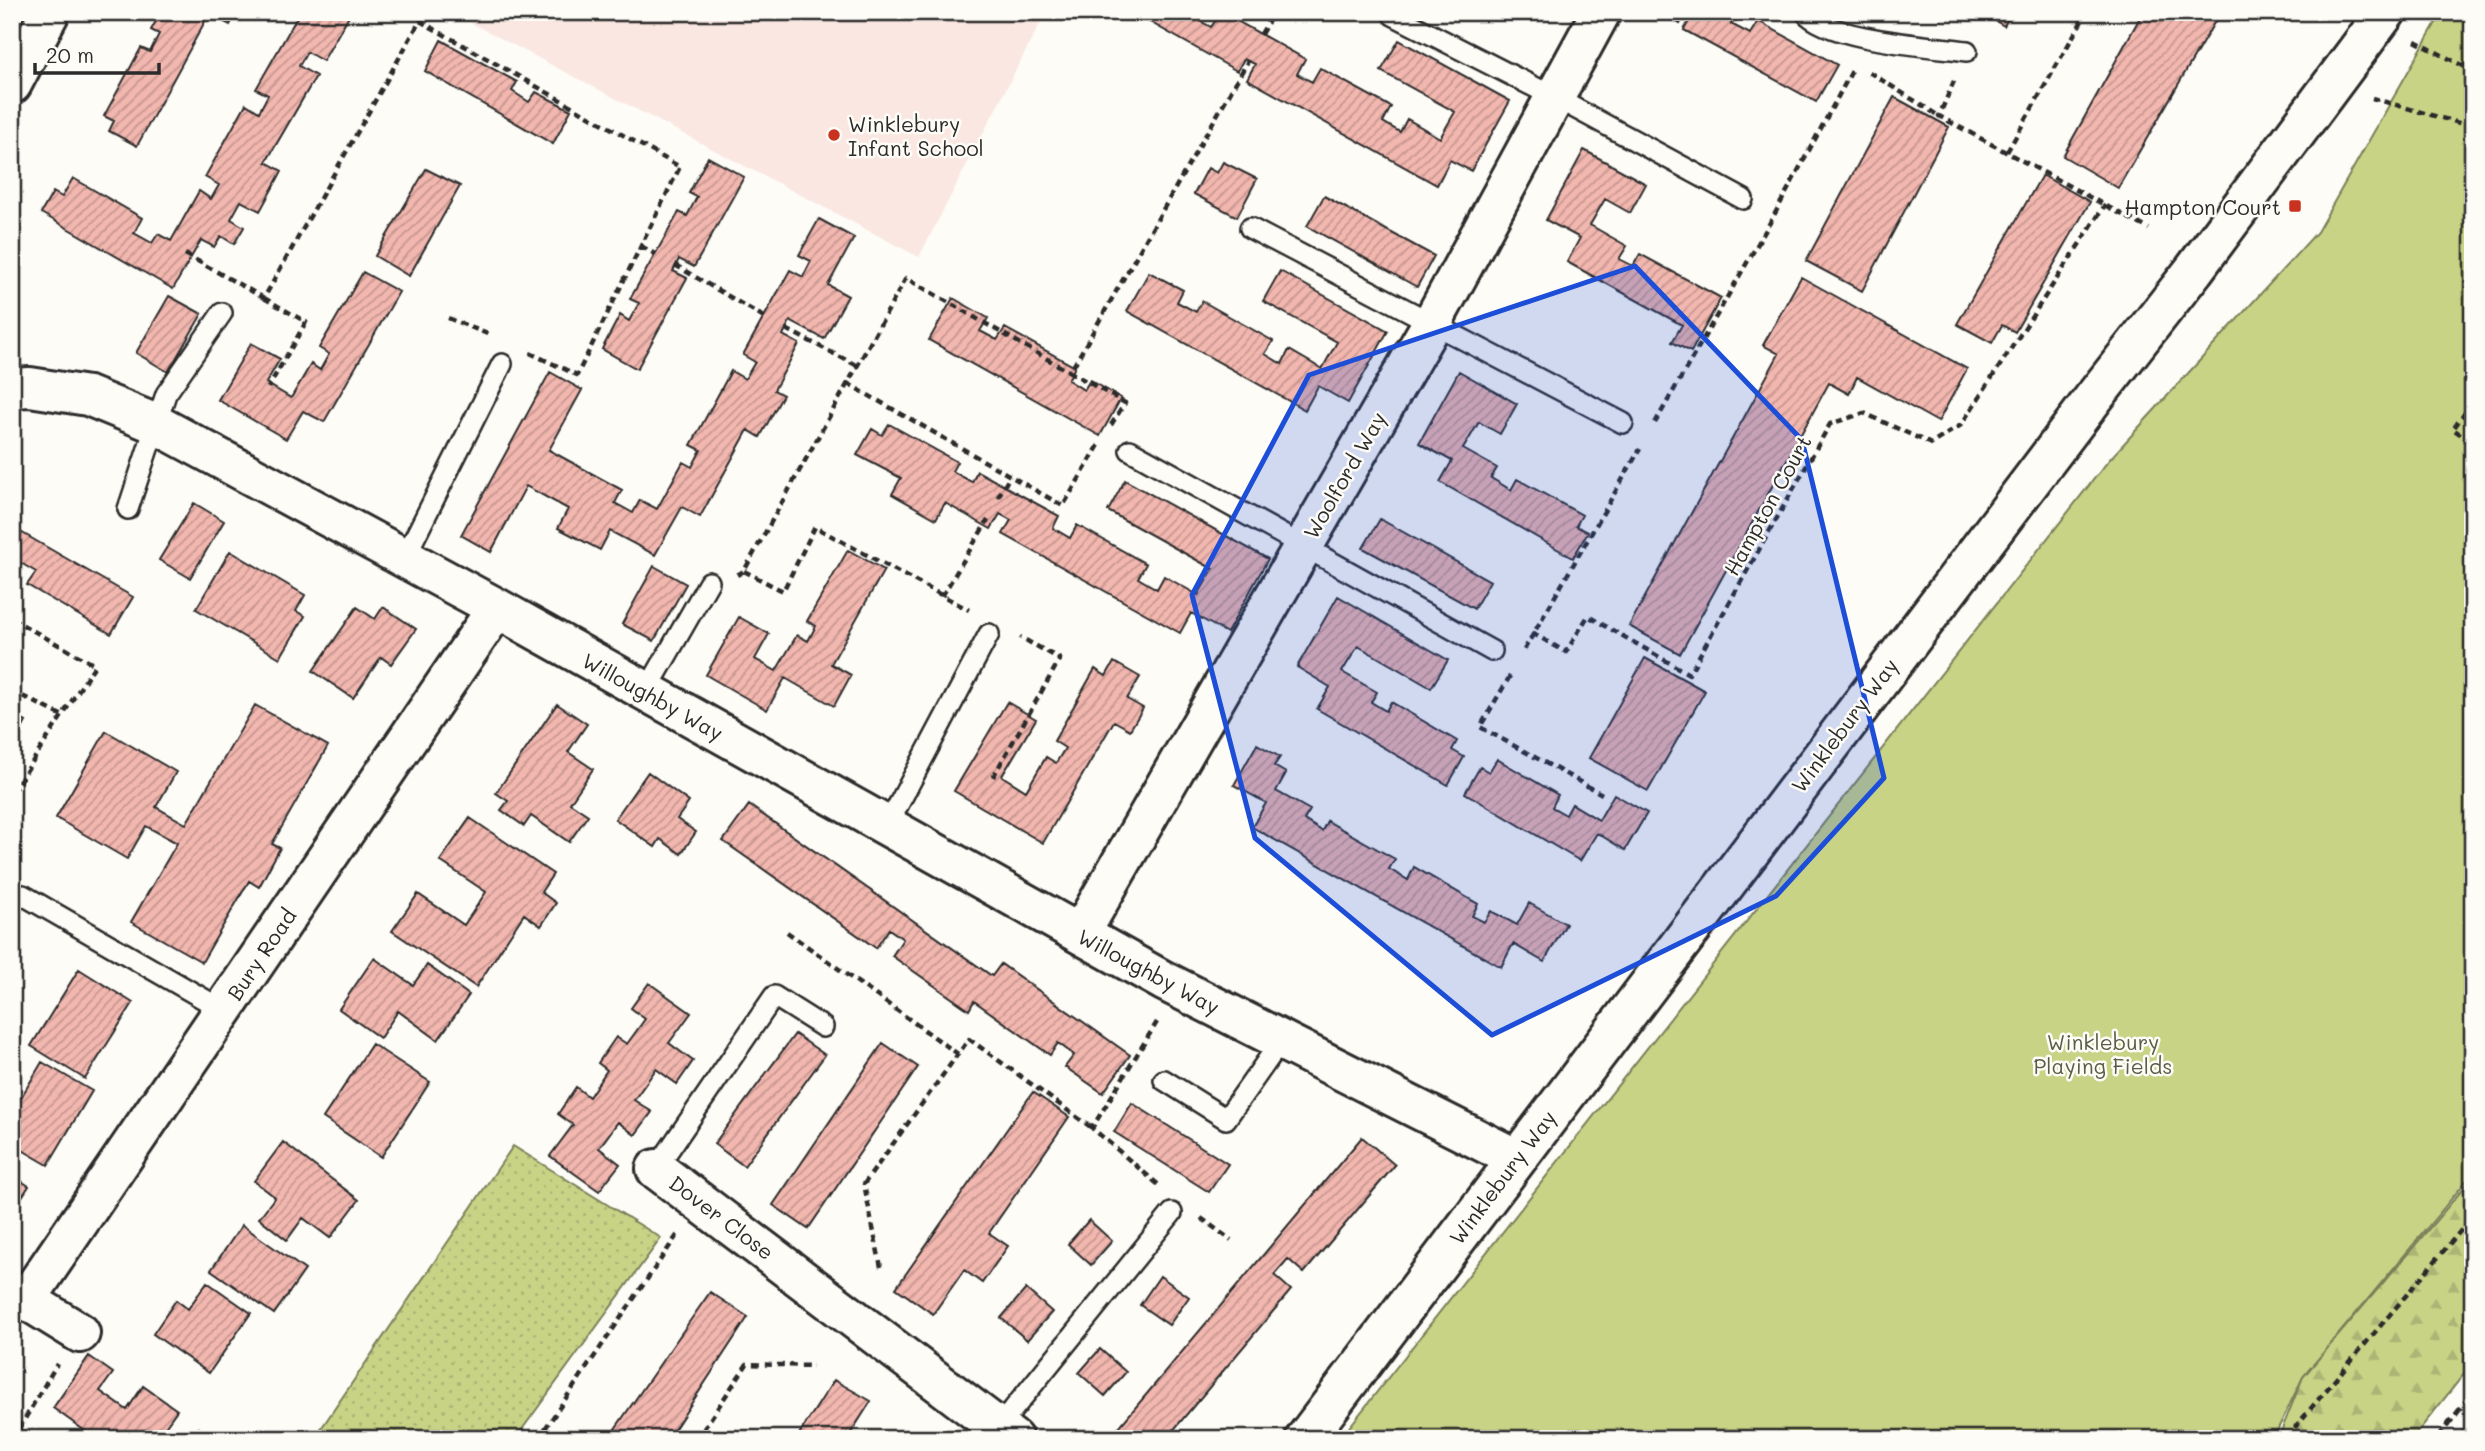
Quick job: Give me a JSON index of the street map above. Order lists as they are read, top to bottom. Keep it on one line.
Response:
{"streets":{"street":["Woolford Way","Willoughby Way","Winklebury Way","Bury Road","Dover Close"],"path":["Hampton Court"]},"crossings":[["Woolford Way","Willoughby Way"],["Willoughby Way","Winklebury Way"],["Willoughby Way","Bury Road"]],"parks":["Winklebury Playing Fields"],"places":{"other":["Winklebury Infant School"],"transit":["Hampton Court"]},"scale_bar":"20 m"}
